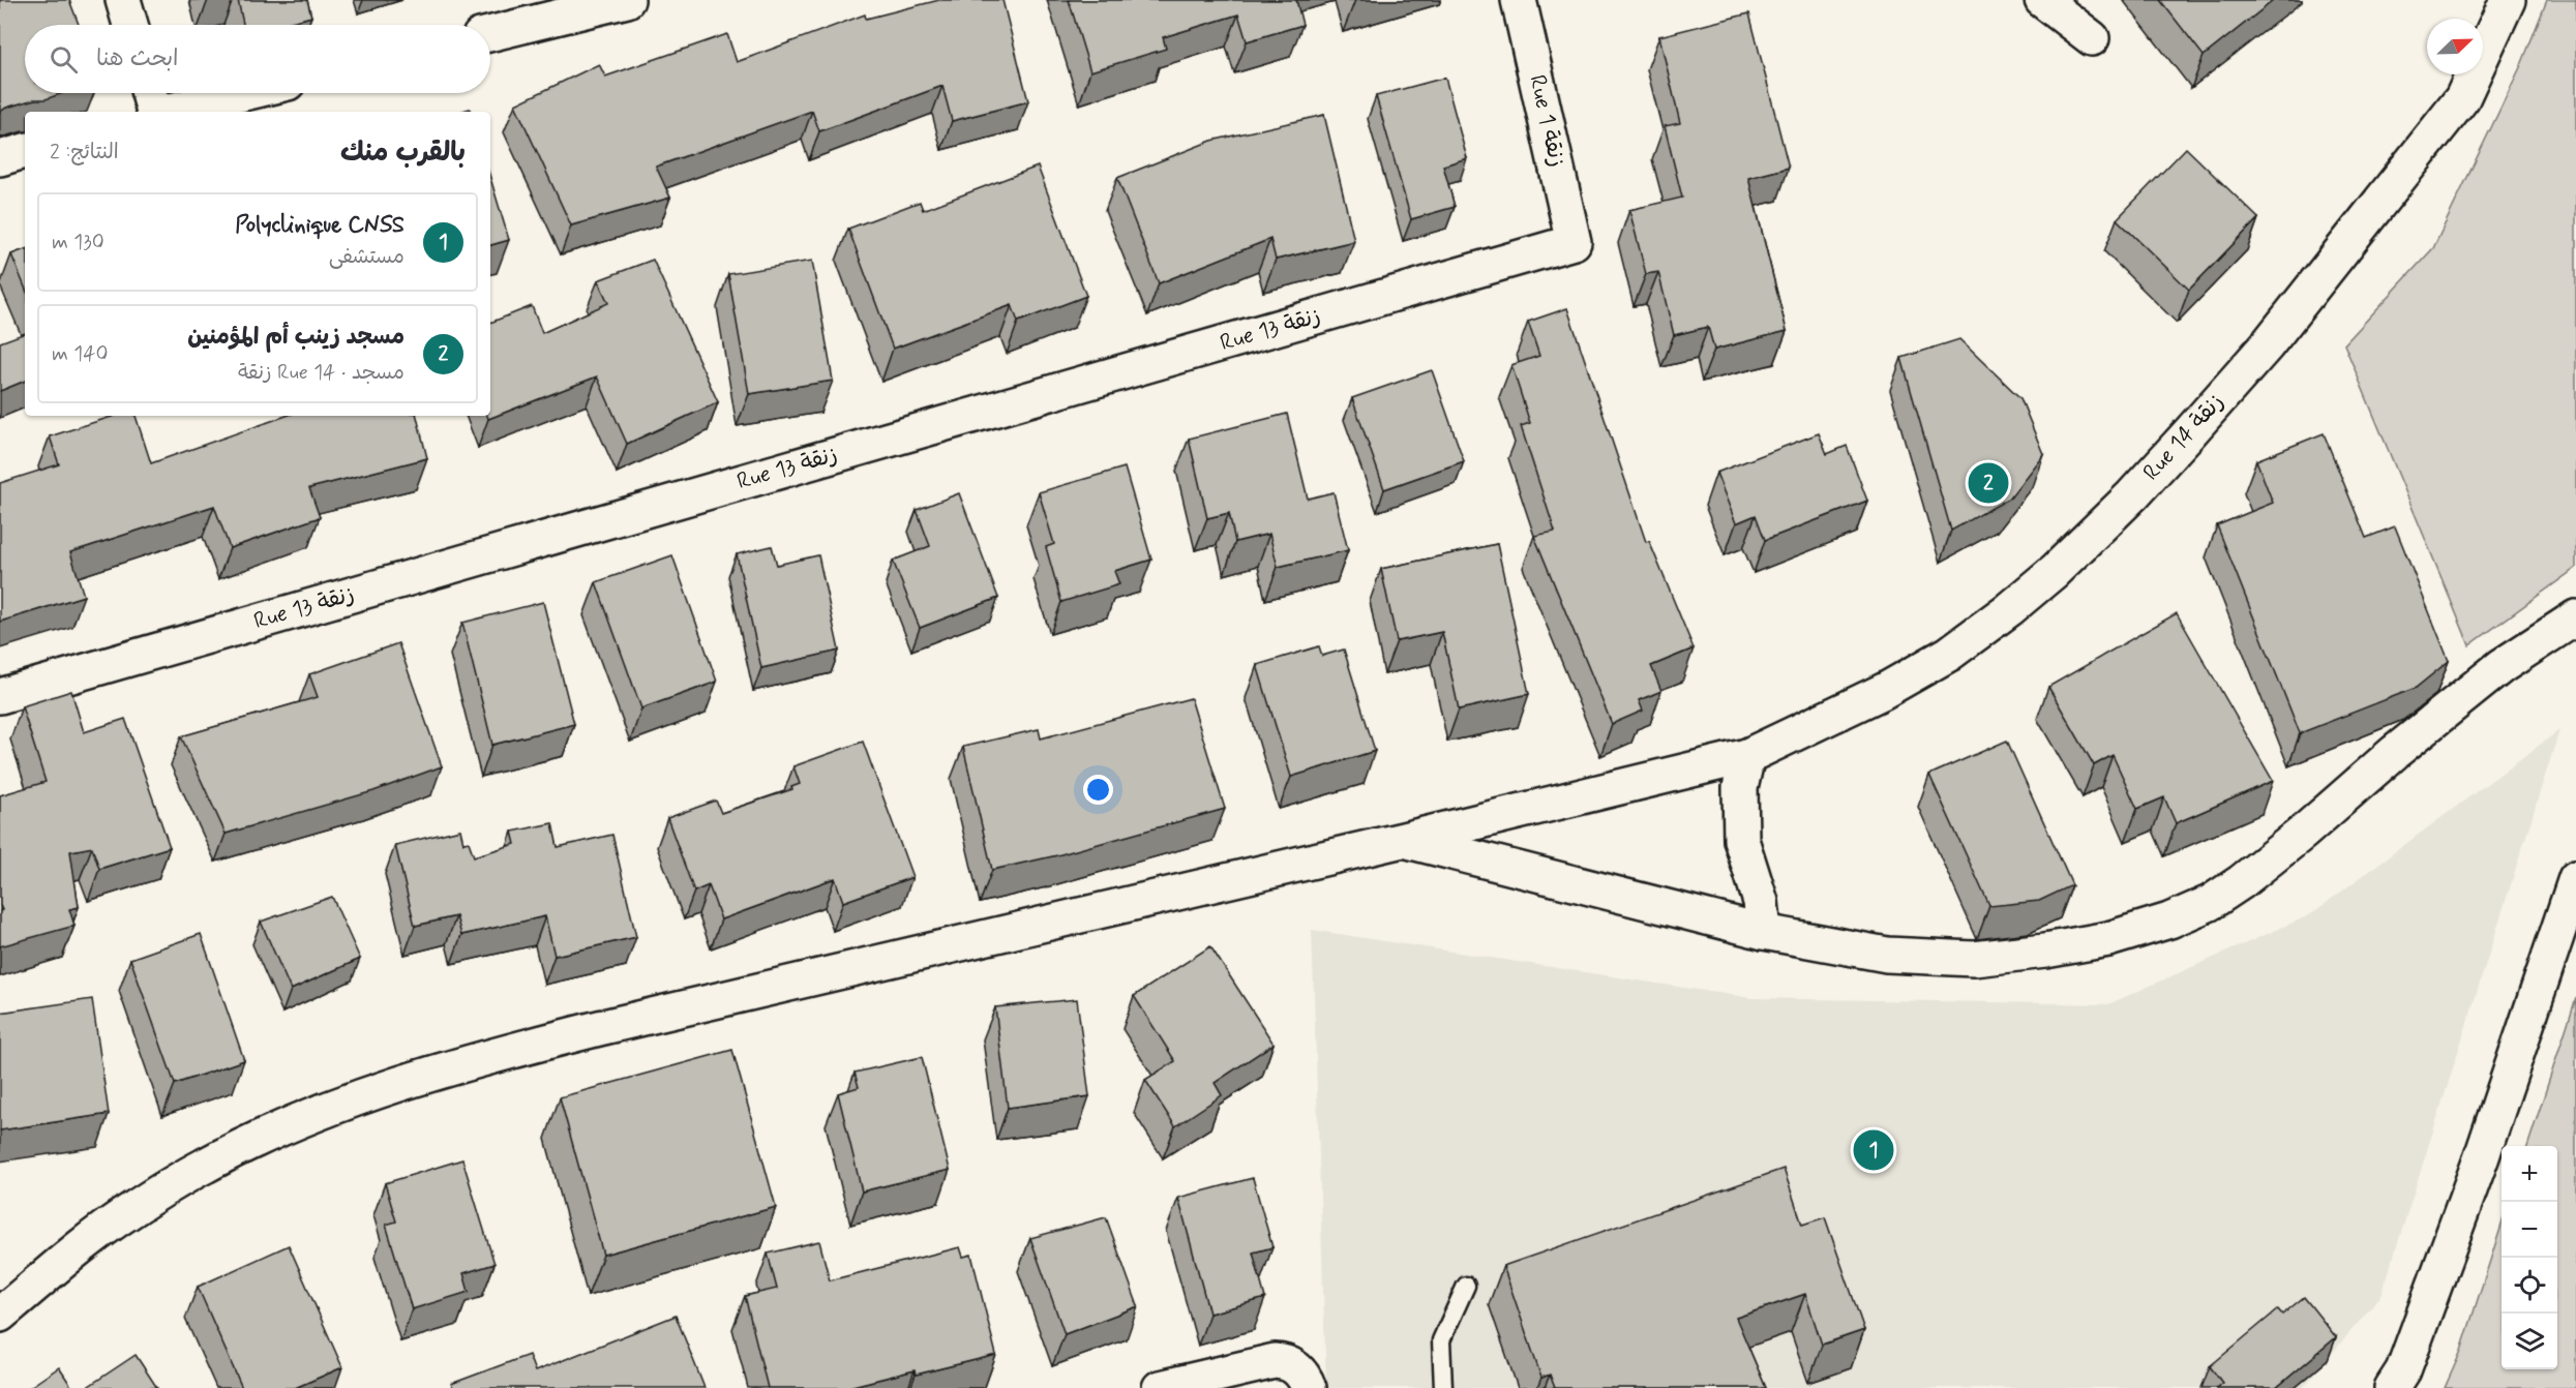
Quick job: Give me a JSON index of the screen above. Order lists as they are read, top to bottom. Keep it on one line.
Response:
{"streets":{"street":["Rue 1 زنقة","Rue 13 زنقة","Rue 14 زنقة"]},"crossings":[["Rue 1 زنقة","Rue 13 زنقة"]],"north":"top right","page":{"search":"ابحث هنا","heading":["بالقرب منك","النتائج: 2"],"list":[{"mark":"1","name":"Polyclinique CNSS","note":"مستشفى","value":"130 m"},{"mark":"2","name":"مسجد زينب أم المؤمنين","note":"مسجد · Rue 14 زنقة","value":"140 m"}],"pins":["2","1"],"map_buttons":["+","−"]}}
